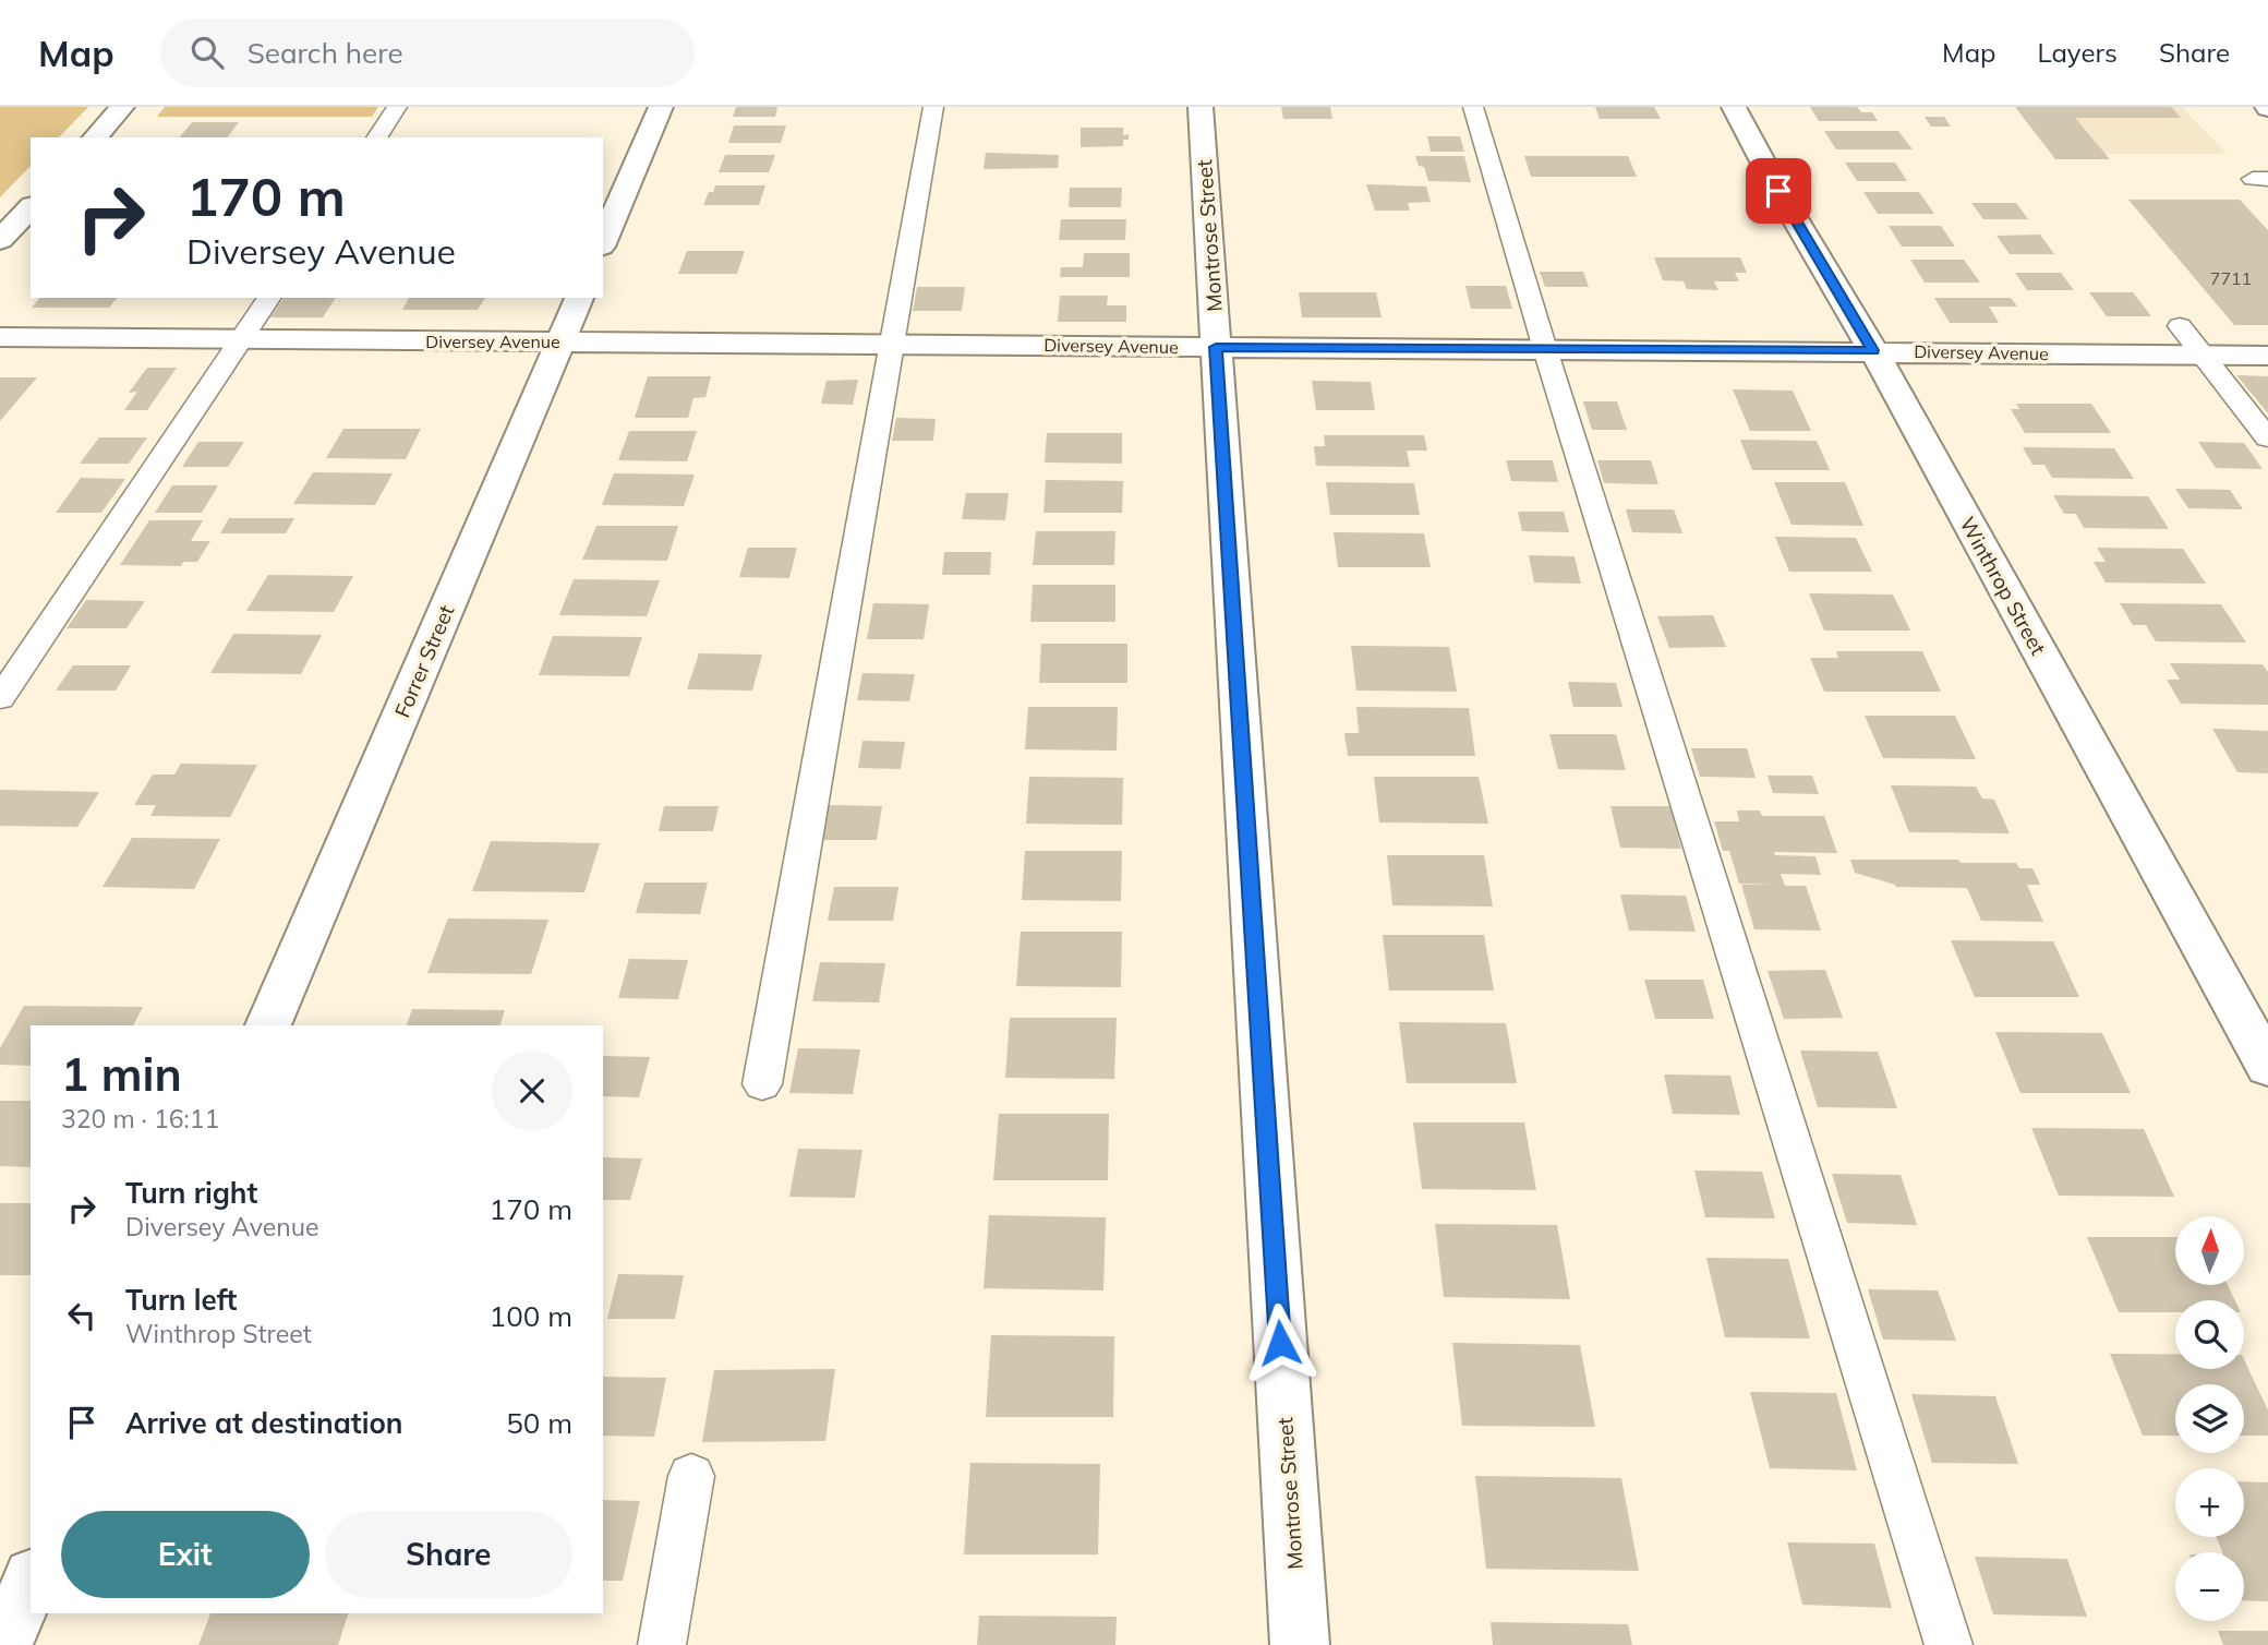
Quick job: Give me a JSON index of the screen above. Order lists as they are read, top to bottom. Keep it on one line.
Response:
{"streets":{"street":["Montrose Street","Diversey Avenue","Winthrop Street","Forrer Street"]},"crossings":[["Montrose Street","Diversey Avenue"],["Diversey Avenue","Winthrop Street"],["Diversey Avenue","Forrer Street"]],"house_numbers":["7711"],"north":"top","page":{"header":"Map","search":"Search here","nav":["Map","Layers","Share"],"turn":["170 m","Diversey Avenue"],"heading":["1 min","320 m · 16:11"],"list":[{"name":"Turn right","note":"Diversey Avenue","value":"170 m"},{"name":"Turn left","note":"Winthrop Street","value":"100 m"},{"name":"Arrive at destination","value":"50 m"}],"map_buttons":["+","−"],"buttons":["Exit","Share"]}}
